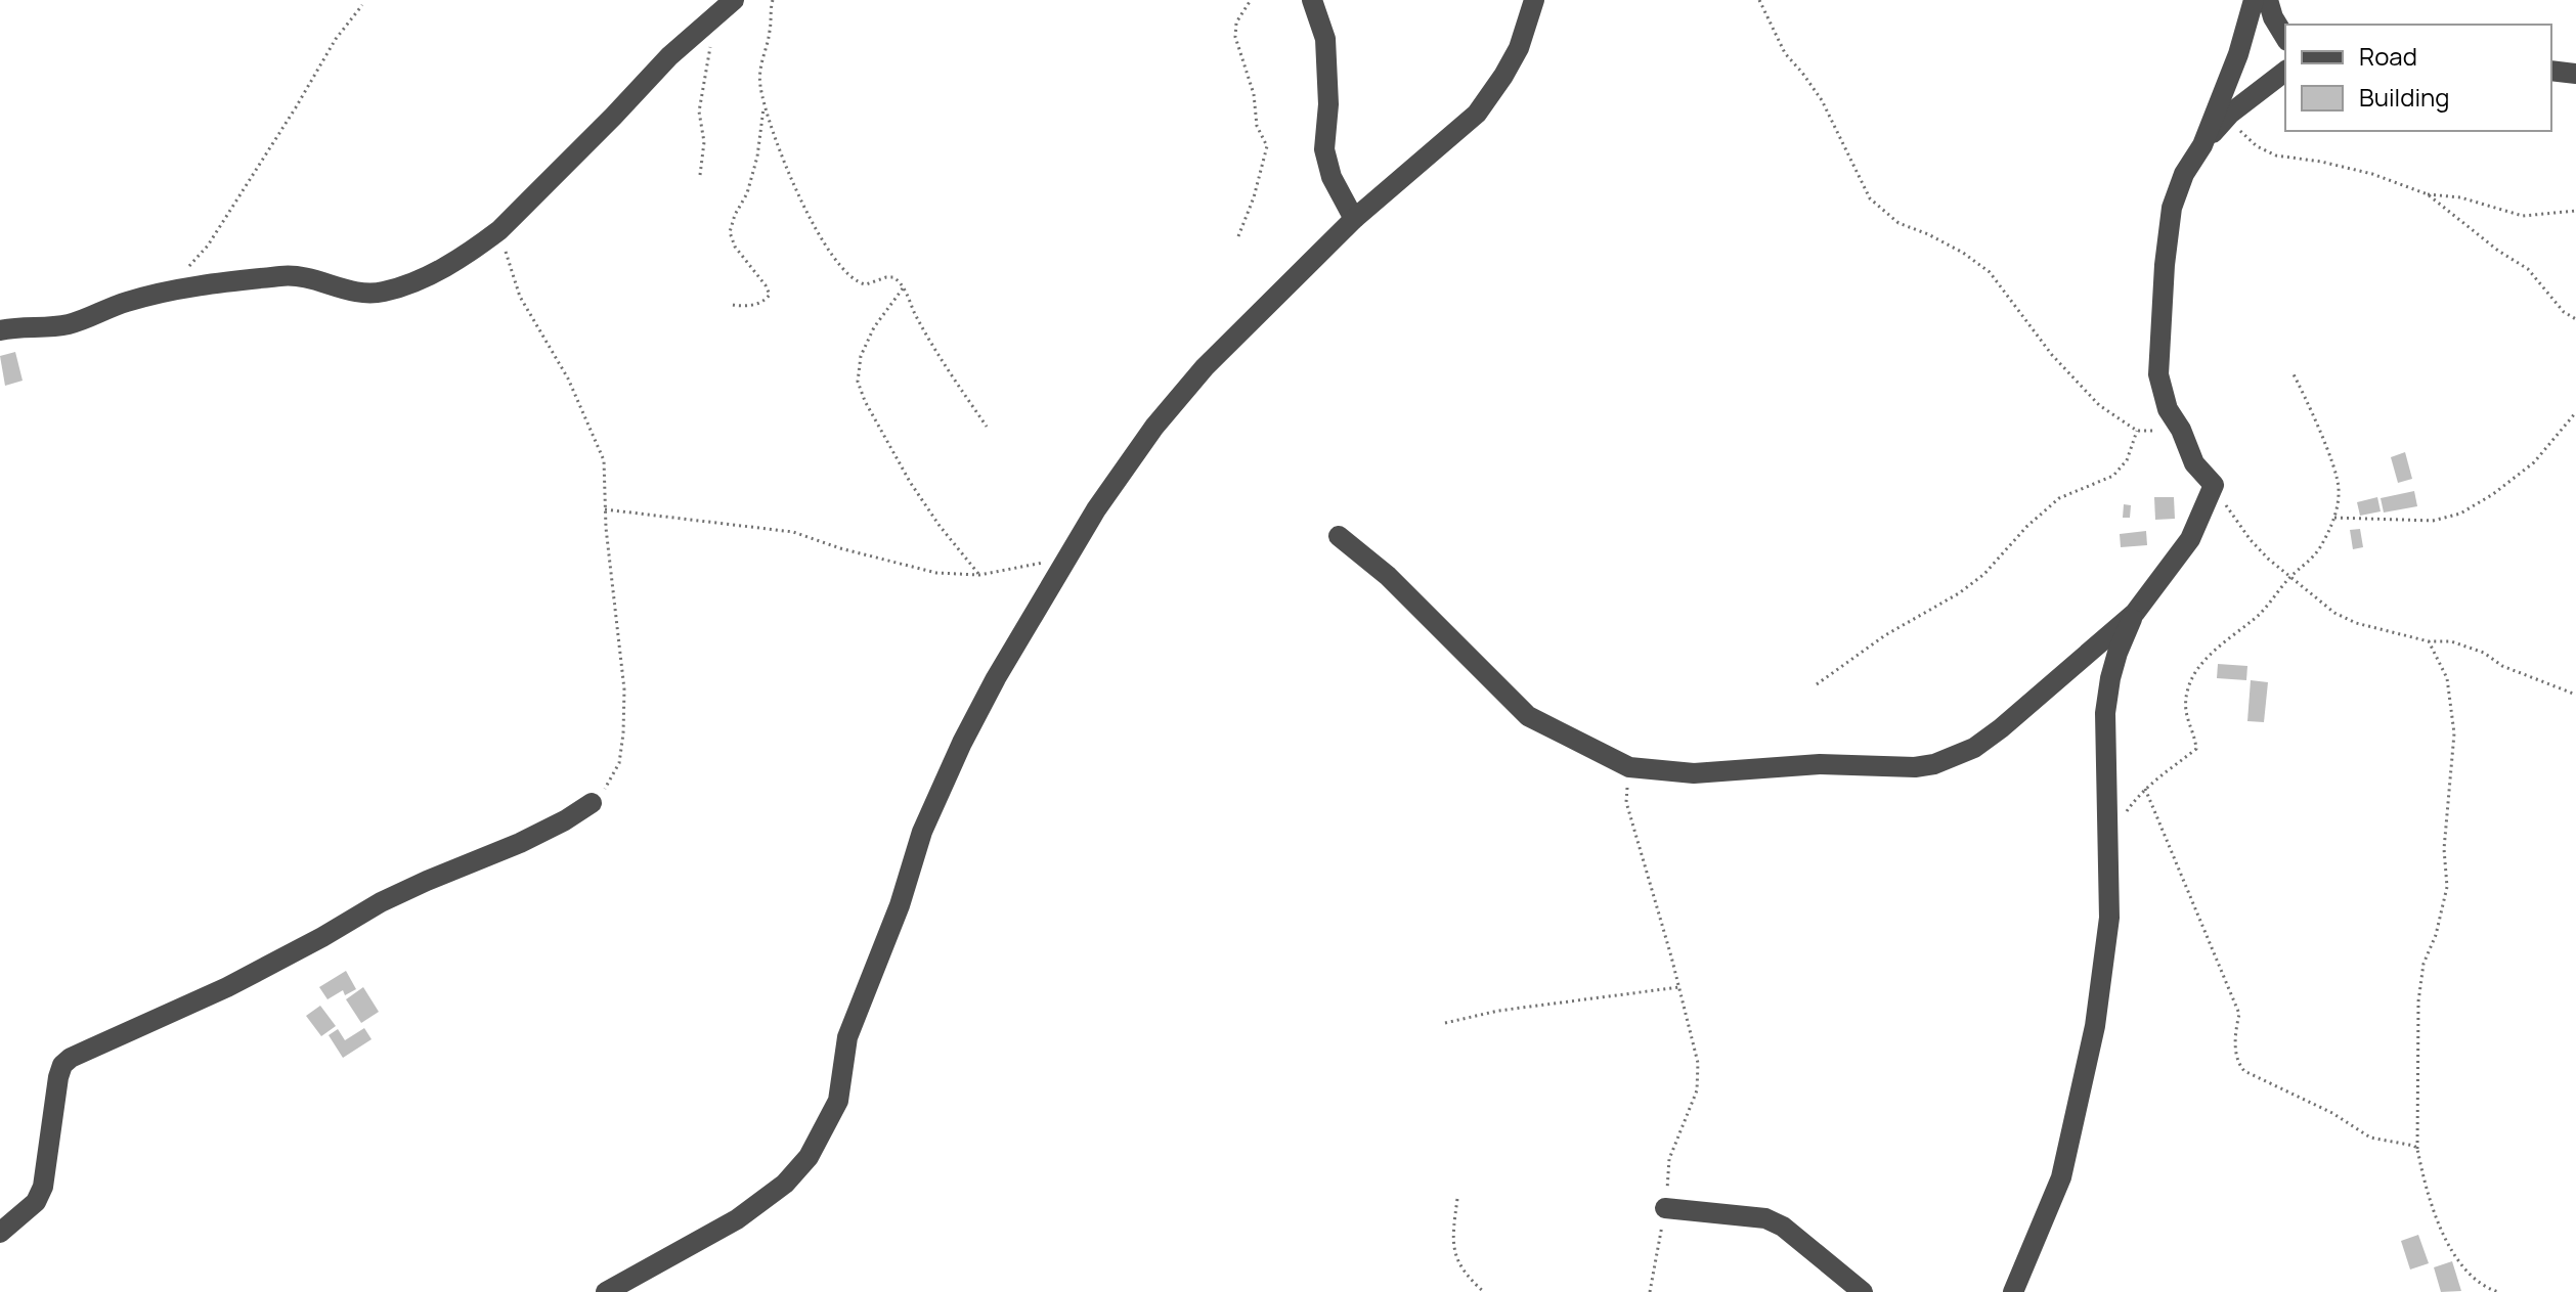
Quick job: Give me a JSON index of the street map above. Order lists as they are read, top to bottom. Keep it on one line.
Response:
{"legend":["Road","Building"]}
